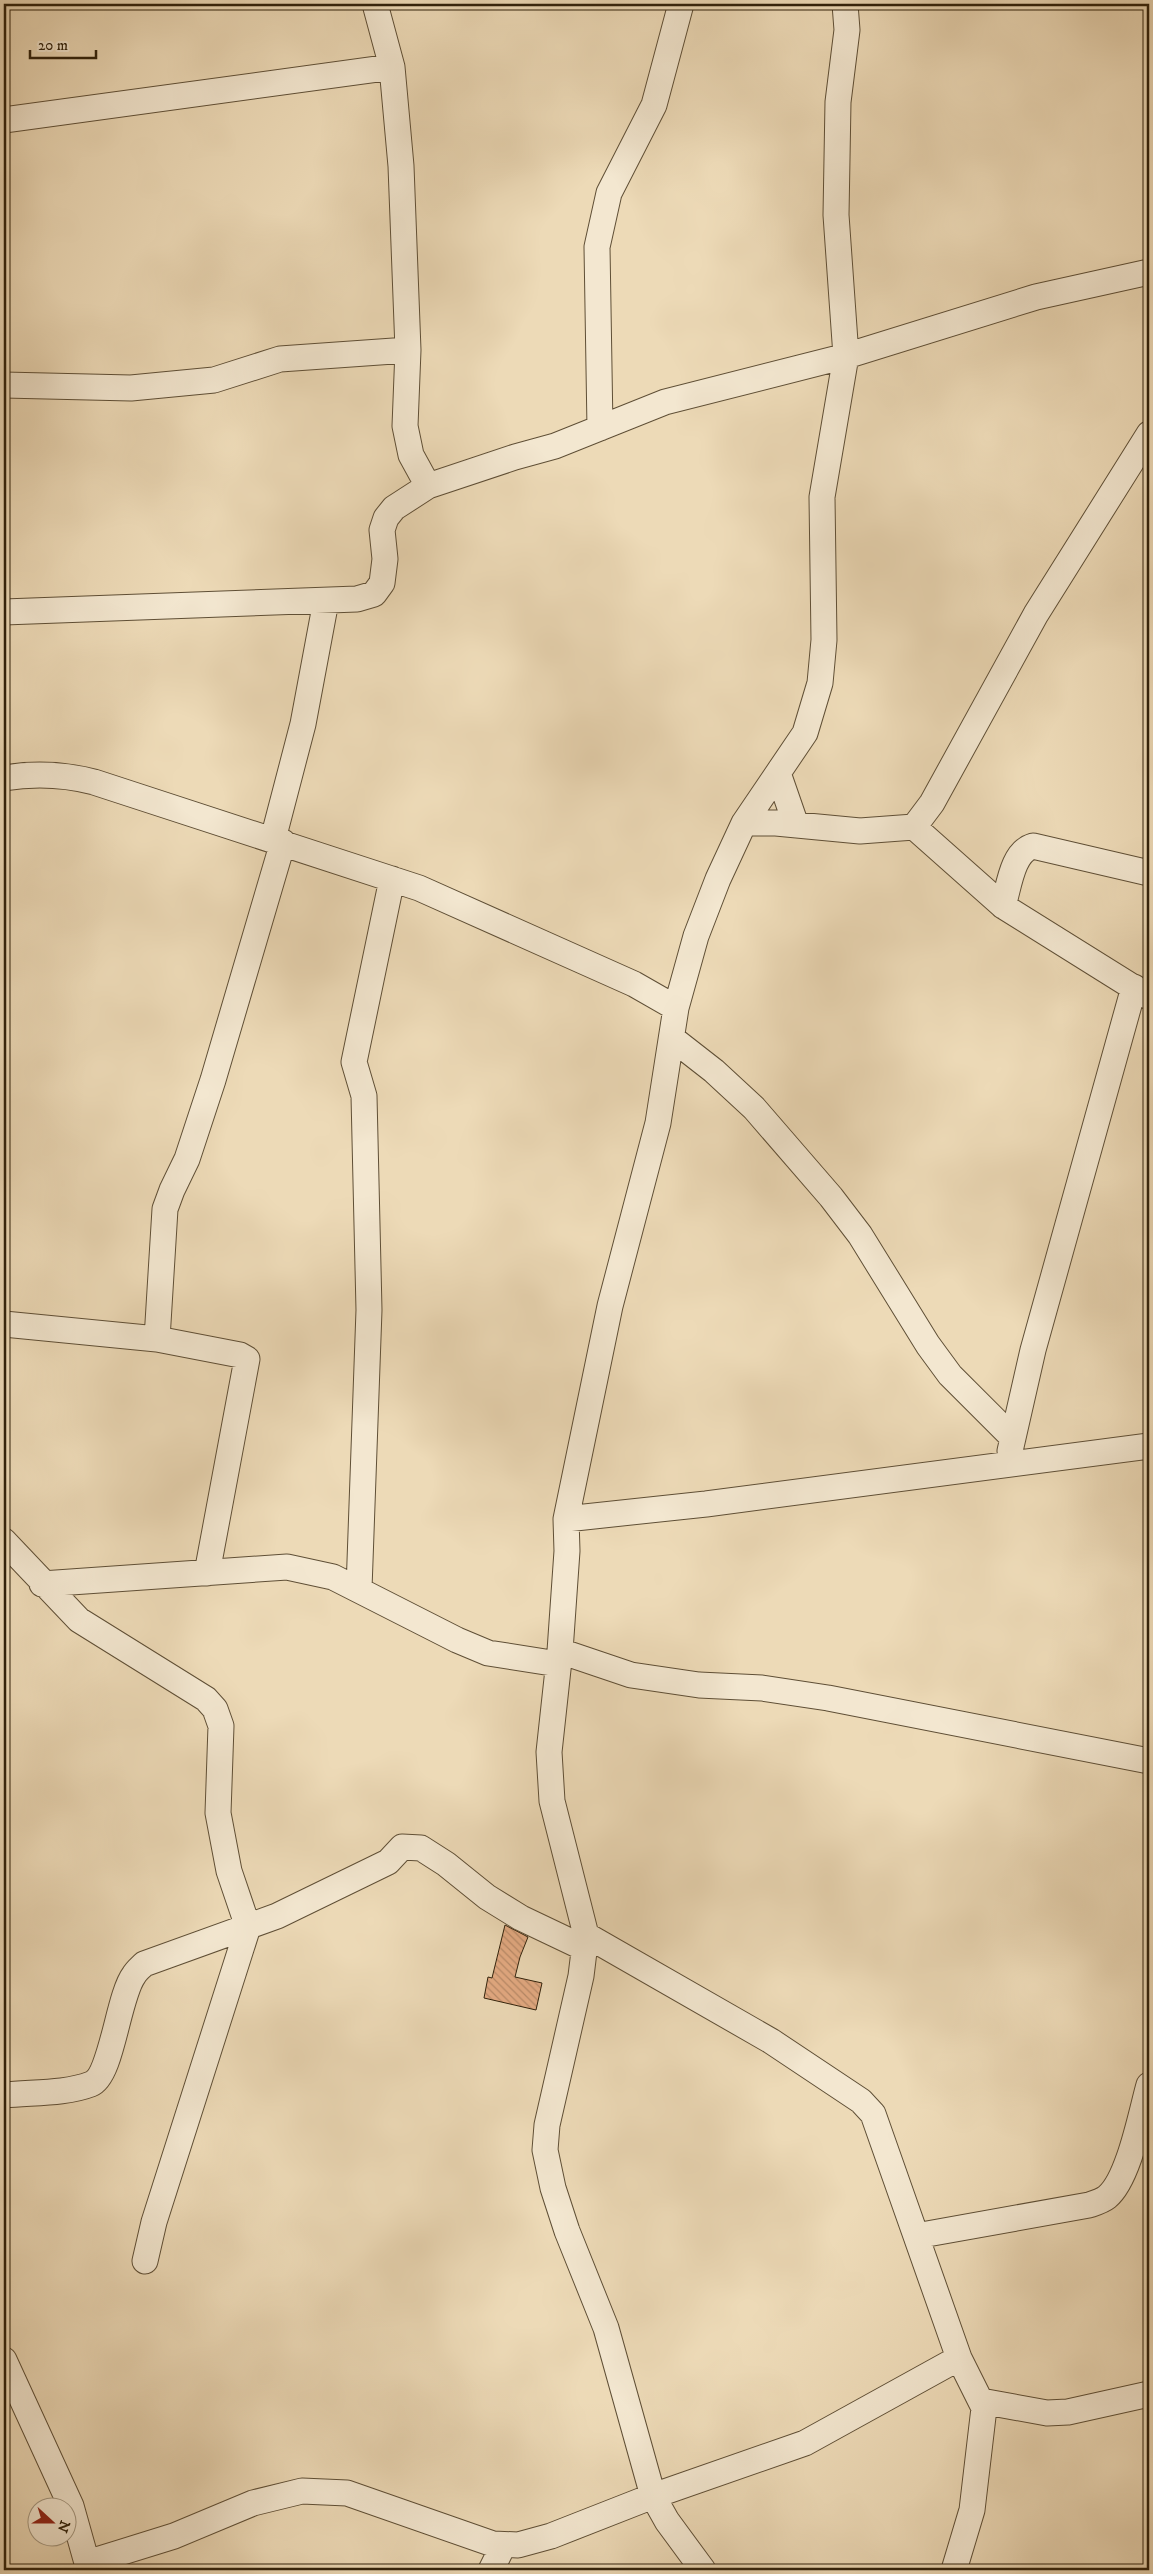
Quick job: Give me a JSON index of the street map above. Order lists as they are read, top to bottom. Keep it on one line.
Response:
{"scale_bar":"20 m","north":"right"}
